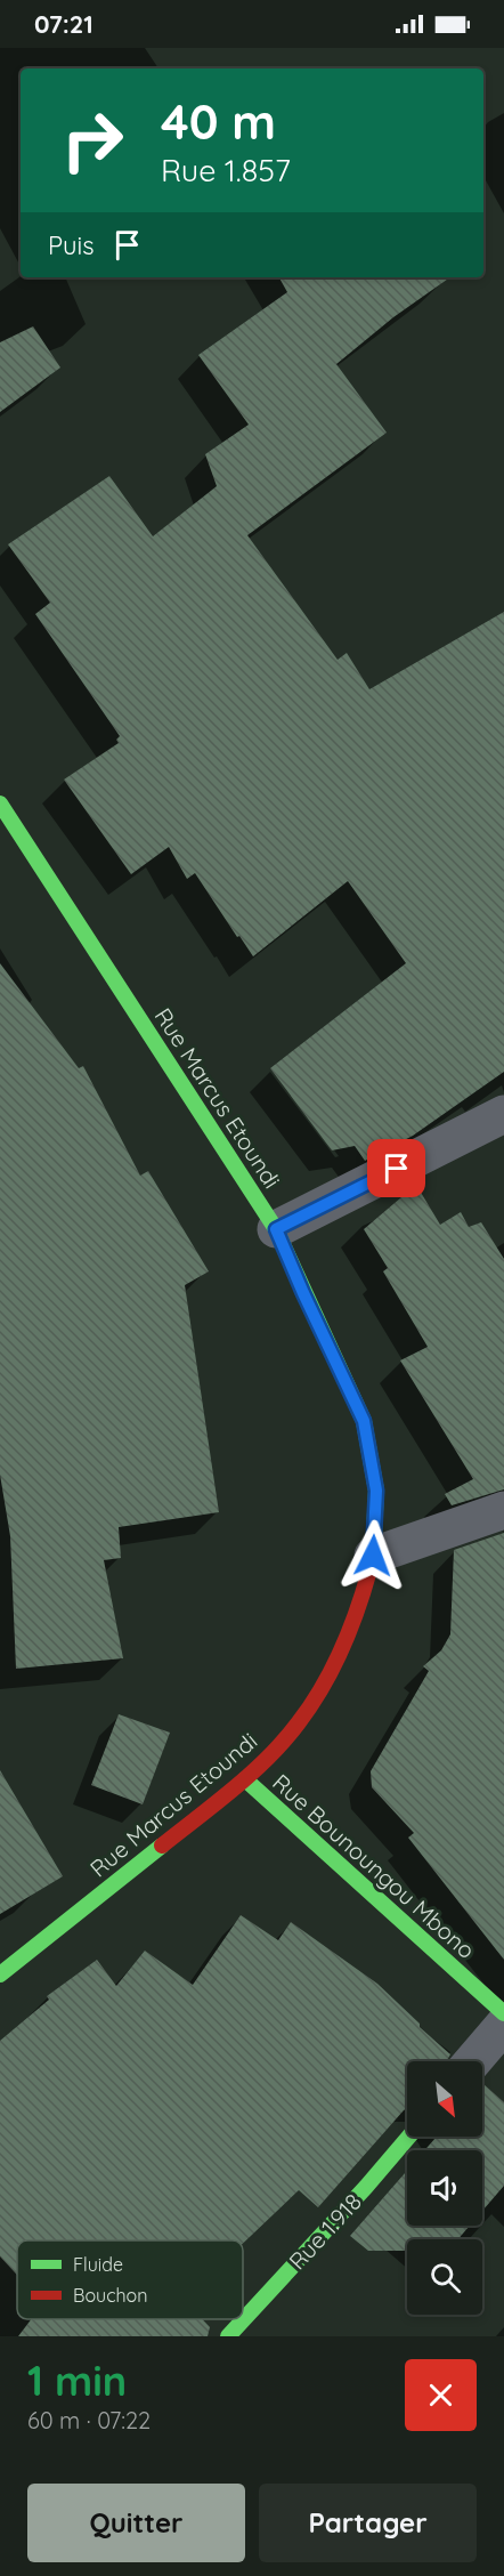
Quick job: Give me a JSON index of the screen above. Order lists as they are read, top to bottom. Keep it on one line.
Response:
{"streets":{"street":["Rue Marcus Etoundi","Rue Bounoungou Mbono","Rue 1.918"]},"crossings":[["Rue Marcus Etoundi","Rue Bounoungou Mbono"]],"legend":["Fluide","Bouchon"],"north":"bottom right","page":{"status":"07:21","turn":["40 m","Rue 1.857"],"then":"Puis","heading":["1 min","60 m · 07:22"],"buttons":["Quitter","Partager"]}}
